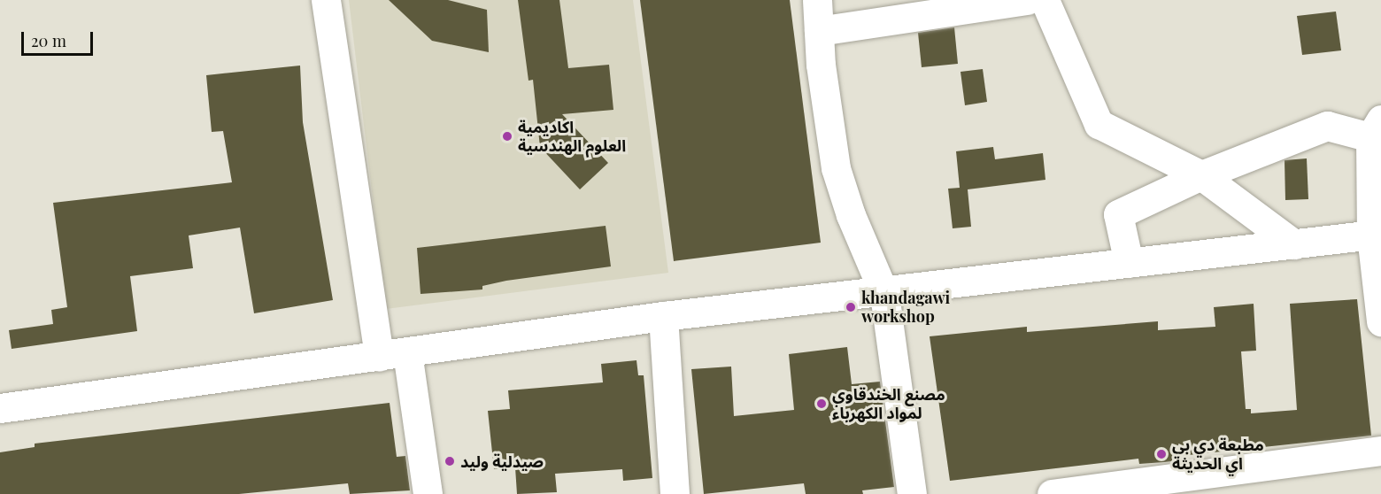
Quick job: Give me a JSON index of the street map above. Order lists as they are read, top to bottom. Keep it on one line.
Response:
{"places":["اكاديمية العلوم الهندسية","khandagawi workshop","مصنع الخندقاوي لمواد الكهرباء","مطبعة دي بي اي الحديثة","صيدلية وليد"],"scale_bar":"20 m"}
